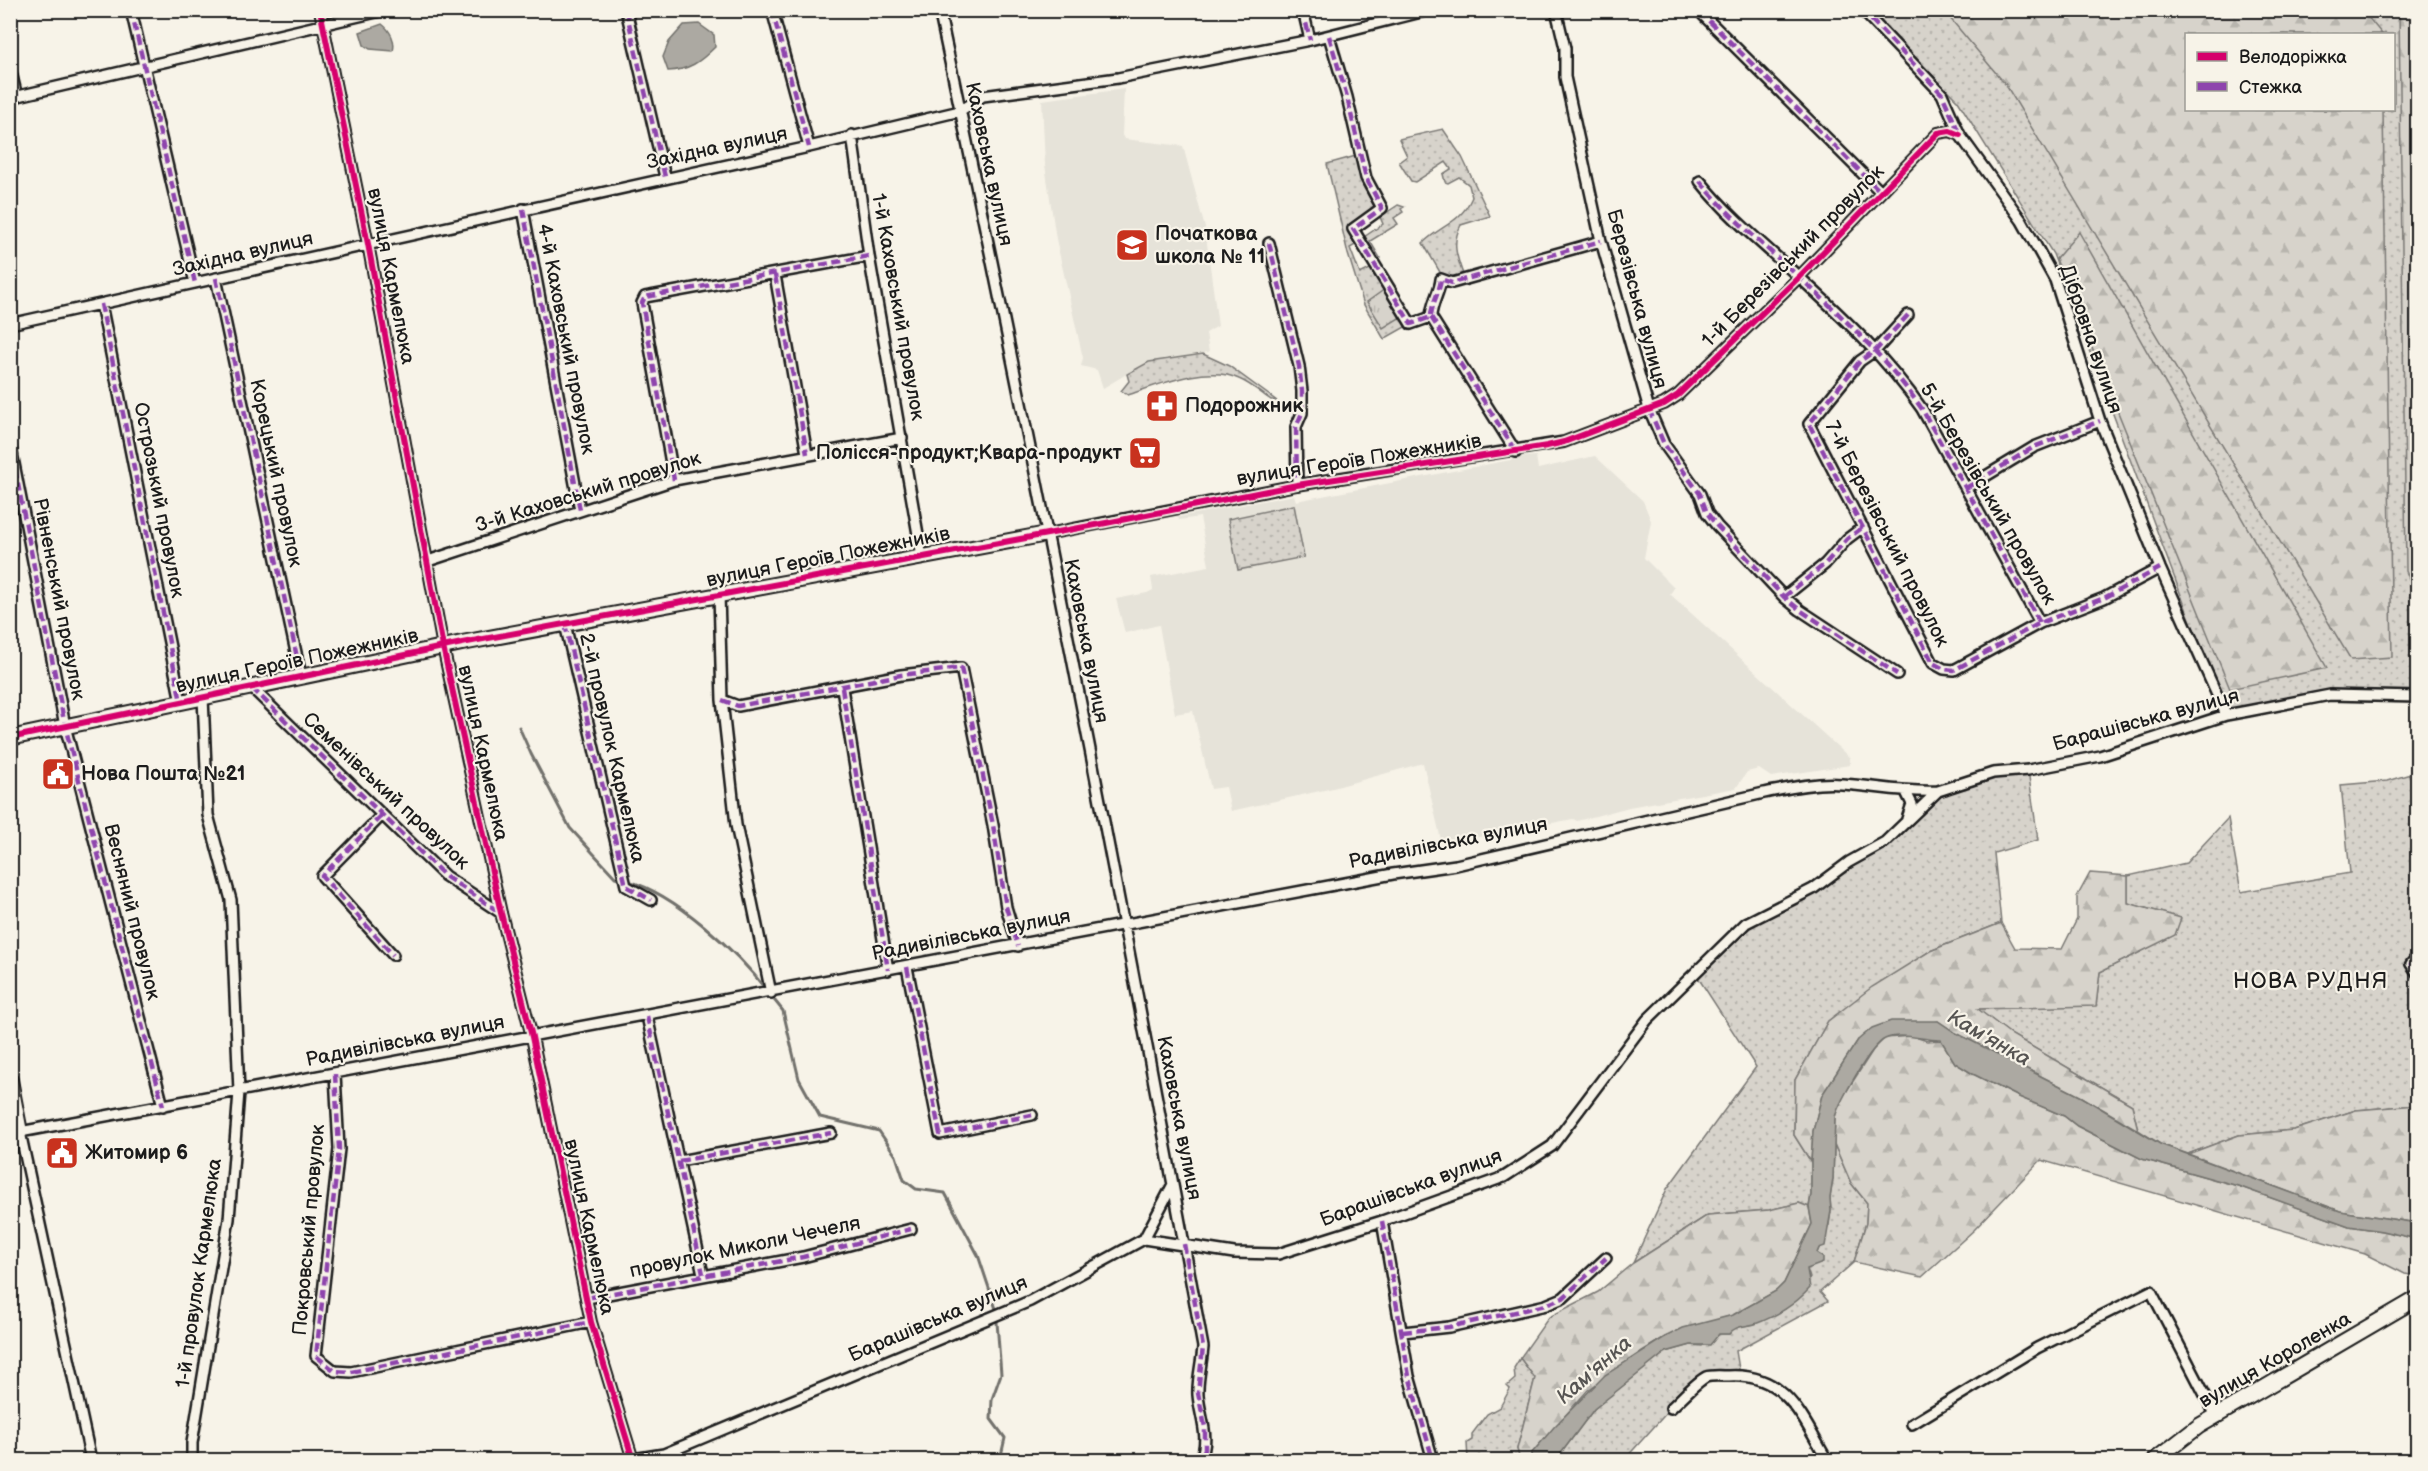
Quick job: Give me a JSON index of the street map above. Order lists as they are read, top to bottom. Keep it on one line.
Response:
{"streets":{"street":["Західна вулиця","Каховська вулиця","1-й Березівський провулок","вулиця Кармелюка","Березівська вулиця","1-й Каховський провулок","4-й Каховський провулок","Дібровна вулиця","вулиця Героїв Пожежників","Корецький провулок","3-й Каховський провулок","5-й Березівський провулок","Острозький провулок","7-й Березівський провулок","Рівненський провулок","Барашівська вулиця","2-й провулок Кармелюка","Семенівський провулок","Радивілівська вулиця","Весняний провулок","Покровський провулок","провулок Миколи Чечеля","1-й провулок Кармелюка","вулиця Короленка"]},"crossings":[["Західна вулиця","Каховська вулиця"],["Західна вулиця","вулиця Кармелюка"],["Західна вулиця","1-й Каховський провулок"],["Західна вулиця","4-й Каховський провулок"],["Західна вулиця","Корецький провулок"],["Західна вулиця","Острозький провулок"],["Каховська вулиця","вулиця Героїв Пожежників"],["Каховська вулиця","Барашівська вулиця"],["Каховська вулиця","Радивілівська вулиця"],["1-й Березівський провулок","Березівська вулиця"],["1-й Березівський провулок","Дібровна вулиця"],["1-й Березівський провулок","вулиця Героїв Пожежників"],["1-й Березівський провулок","5-й Березівський провулок"],["вулиця Кармелюка","вулиця Героїв Пожежників"],["вулиця Кармелюка","3-й Каховський провулок"],["вулиця Кармелюка","Барашівська вулиця"],["вулиця Кармелюка","Семенівський провулок"],["вулиця Кармелюка","Радивілівська вулиця"],["вулиця Кармелюка","Покровський провулок"],["вулиця Кармелюка","провулок Миколи Чечеля"],["Березівська вулиця","вулиця Героїв Пожежників"],["1-й Каховський провулок","вулиця Героїв Пожежників"],["1-й Каховський провулок","3-й Каховський провулок"],["4-й Каховський провулок","3-й Каховський провулок"],["Дібровна вулиця","7-й Березівський провулок"],["Дібровна вулиця","Барашівська вулиця"],["вулиця Героїв Пожежників","Корецький провулок"],["вулиця Героїв Пожежників","Острозький провулок"],["вулиця Героїв Пожежників","Рівненський провулок"],["вулиця Героїв Пожежників","2-й провулок Кармелюка"],["вулиця Героїв Пожежників","Семенівський провулок"],["вулиця Героїв Пожежників","Весняний провулок"],["вулиця Героїв Пожежників","1-й провулок Кармелюка"],["5-й Березівський провулок","7-й Березівський провулок"],["Рівненський провулок","Весняний провулок"],["Барашівська вулиця","Радивілівська вулиця"],["Радивілівська вулиця","Весняний провулок"],["Радивілівська вулиця","Покровський провулок"],["Радивілівська вулиця","1-й провулок Кармелюка"]],"districts":["НОВА РУДНЯ"],"water":["Кам'янка"],"places":{"school or university":["Початкова школа № 11"],"pharmacy":["Подорожник"],"supermarket":["Полісся-продукт;Квара-продукт"],"public building":["Нова Пошта №21","Житомир 6"]},"legend":["Велодоріжка","Стежка"]}
